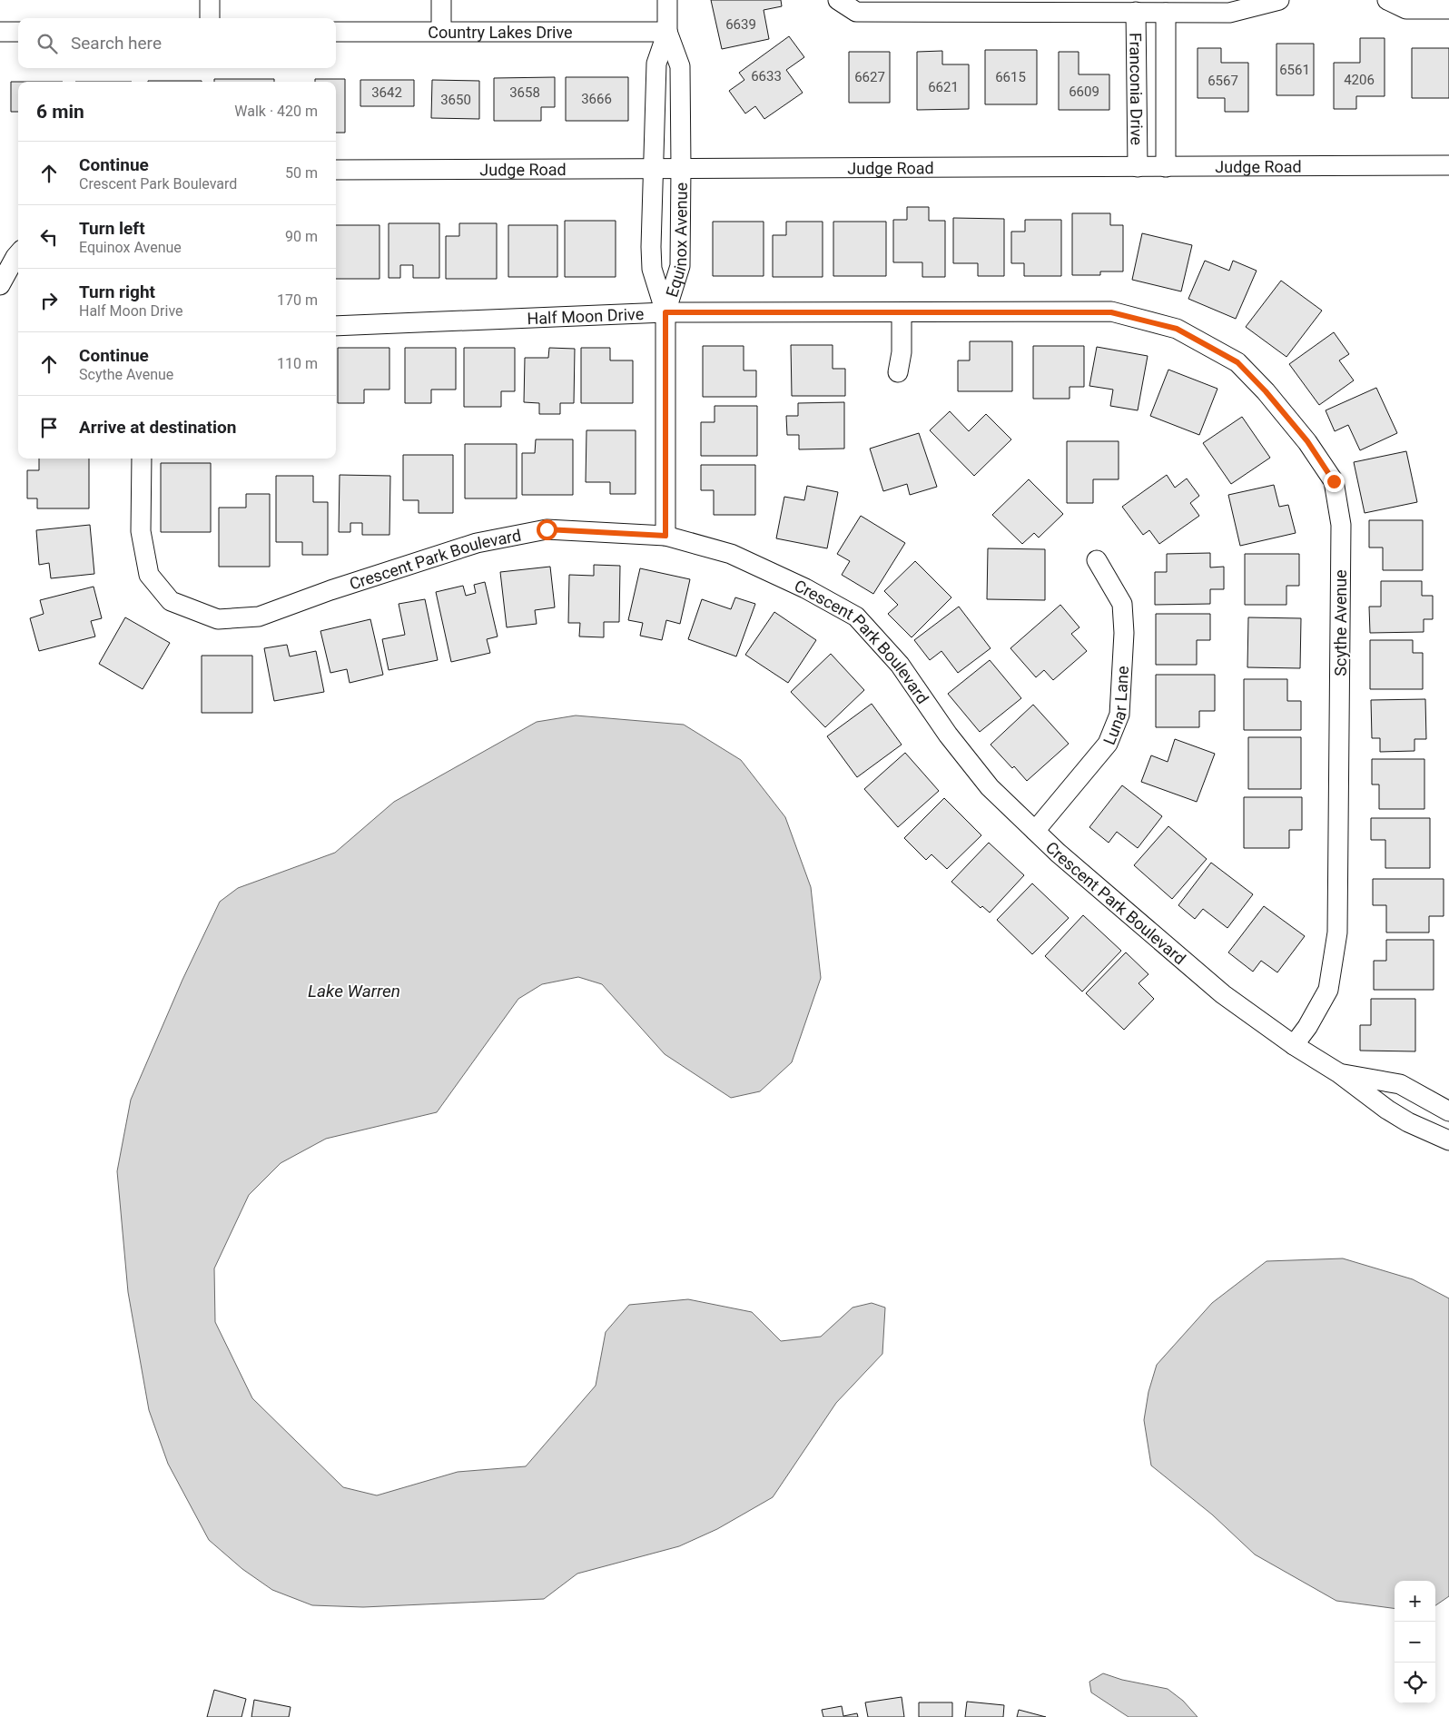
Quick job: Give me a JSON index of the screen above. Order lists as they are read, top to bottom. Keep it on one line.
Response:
{"streets":{"street":["Country Lakes Drive","Franconia Drive","Judge Road","Equinox Avenue","Half Moon Drive","Crescent Park Boulevard","Scythe Avenue","Lunar Lane"]},"crossings":[["Country Lakes Drive","Equinox Avenue"],["Franconia Drive","Judge Road"],["Judge Road","Equinox Avenue"],["Equinox Avenue","Half Moon Drive"],["Equinox Avenue","Crescent Park Boulevard"],["Half Moon Drive","Scythe Avenue"],["Crescent Park Boulevard","Scythe Avenue"],["Crescent Park Boulevard","Lunar Lane"]],"water":["Lake Warren"],"house_numbers":["6639","6561","6633","6627","6615","4206","6567","6621","6609","3642","3658","3666","3650"],"page":{"search":"Search here","heading":["6 min","Walk · 420 m"],"list":[["Continue","Crescent Park Boulevard","50 m"],["Turn left","Equinox Avenue","90 m"],["Turn right","Half Moon Drive","170 m"],["Continue","Scythe Avenue","110 m"],"Arrive at destination"],"map_buttons":["+","−"]}}
